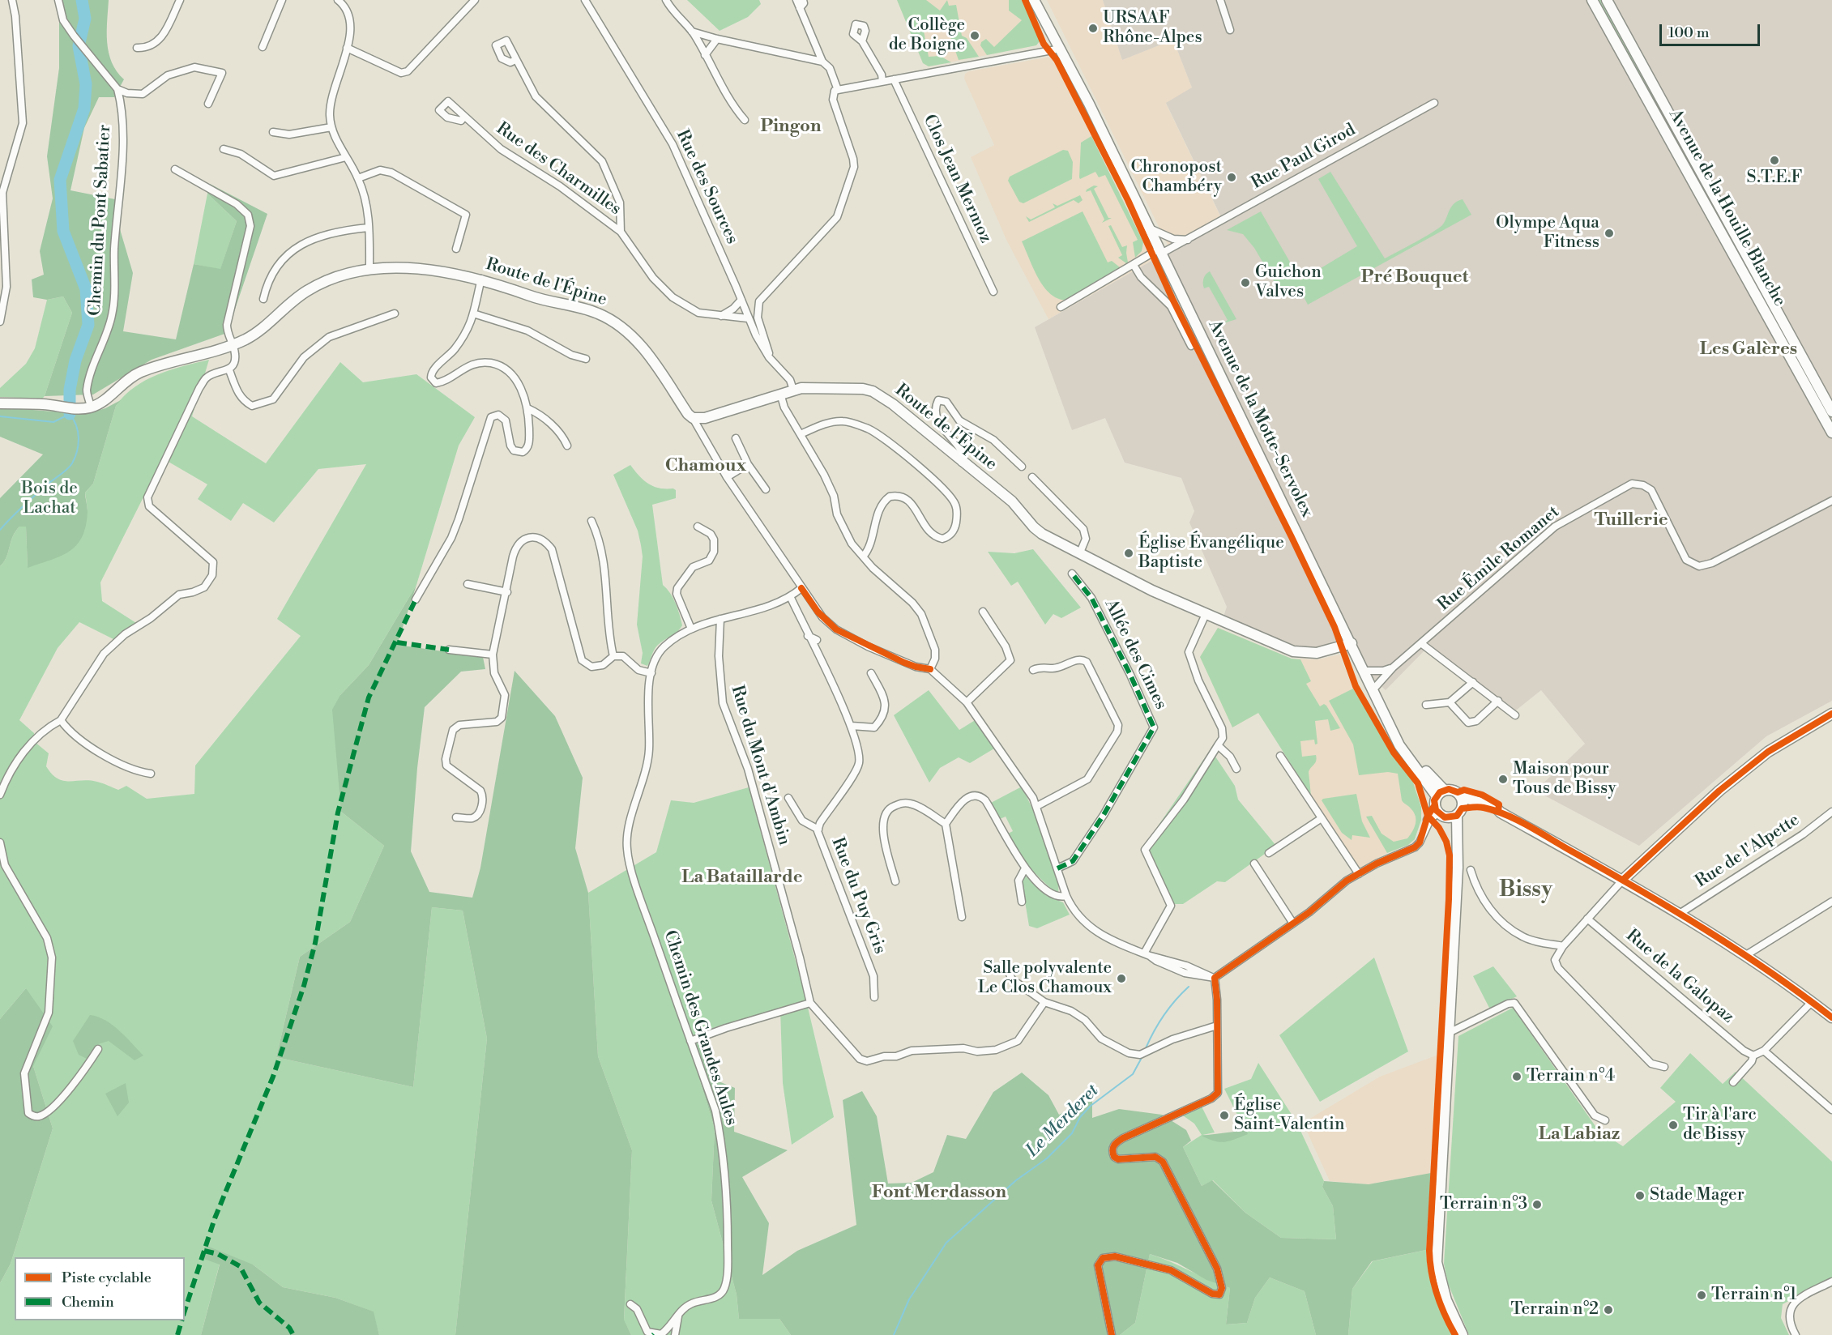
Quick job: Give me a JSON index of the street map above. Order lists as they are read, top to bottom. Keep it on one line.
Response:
{"streets":{"main road":["Avenue de la Houille Blanche","Route de l'Épine","Avenue de la Motte-Servolex"],"street":["Rue Paul Girod","Rue des Charmilles","Clos Jean Mermoz","Rue des Sources","Chemin du Pont Sabatier","Rue Émile Romanet","Allée des Cimes","Rue du Mont d'Ambin","Rue de l'Alpette","Rue du Puy Gris","Rue de la Galopaz","Chemin des Grandes Aules"]},"crossings":[["Rue Paul Girod","Avenue de la Motte-Servolex"],["Rue des Charmilles","Rue des Sources"],["Rue des Sources","Route de l'Épine"],["Chemin du Pont Sabatier","Route de l'Épine"],["Route de l'Épine","Avenue de la Motte-Servolex"],["Avenue de la Motte-Servolex","Rue Émile Romanet"],["Rue du Mont d'Ambin","Chemin des Grandes Aules"],["Rue du Puy Gris","Chemin des Grandes Aules"]],"districts":["Pingon","Pré Bouquet","Les Galères","Chamoux","Tuillerie","La Bataillarde","Bissy","La Labiaz","Font Merdasson"],"water":["Le Merderet"],"parks":["Bois de Lachat"],"places":["URSAAF Rhône-Alpes","Collège de Boigne","S.T.E.F","Chronopost Chambéry","Olympe Aqua Fitness","Guichon Valves","Église Évangélique Baptiste","Maison pour Tous de Bissy","Salle polyvalente Le Clos Chamoux","Terrain n°4","Église Saint-Valentin","Tir à l'arc de Bissy","Stade Mager","Terrain n°3","Terrain n°1","Terrain n°2"],"legend":["Piste cyclable","Chemin"],"scale_bar":"100 m"}
